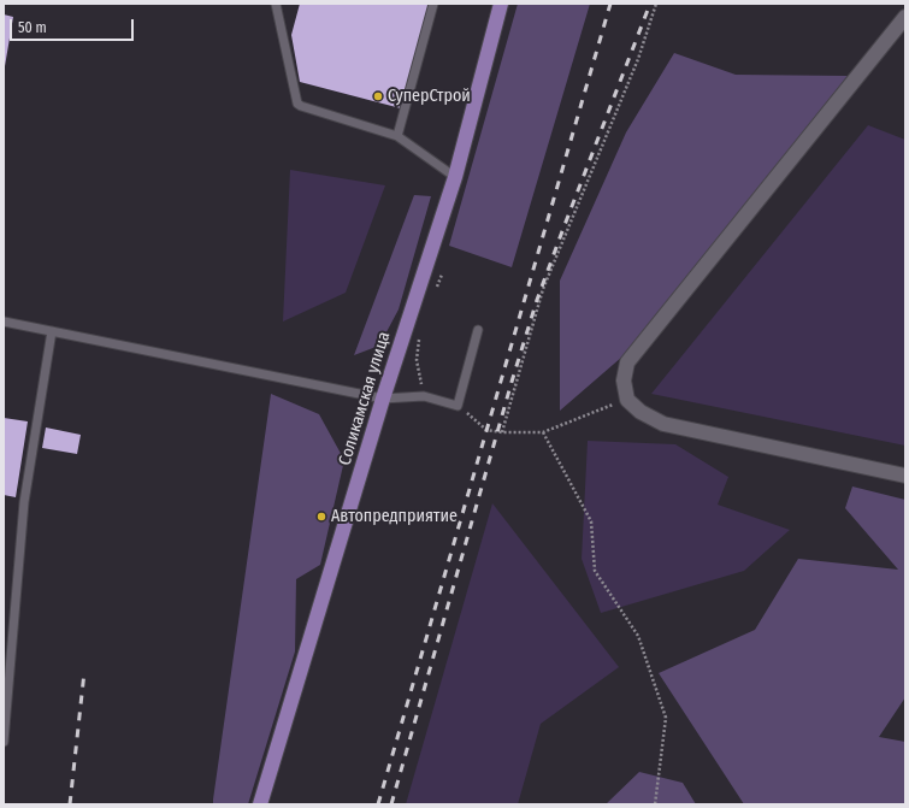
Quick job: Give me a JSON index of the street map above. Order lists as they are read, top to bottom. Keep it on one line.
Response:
{"streets":{"main road":["Соликамская улица"]},"places":["СуперСтрой","Автопредприятие"],"scale_bar":"50 m"}
